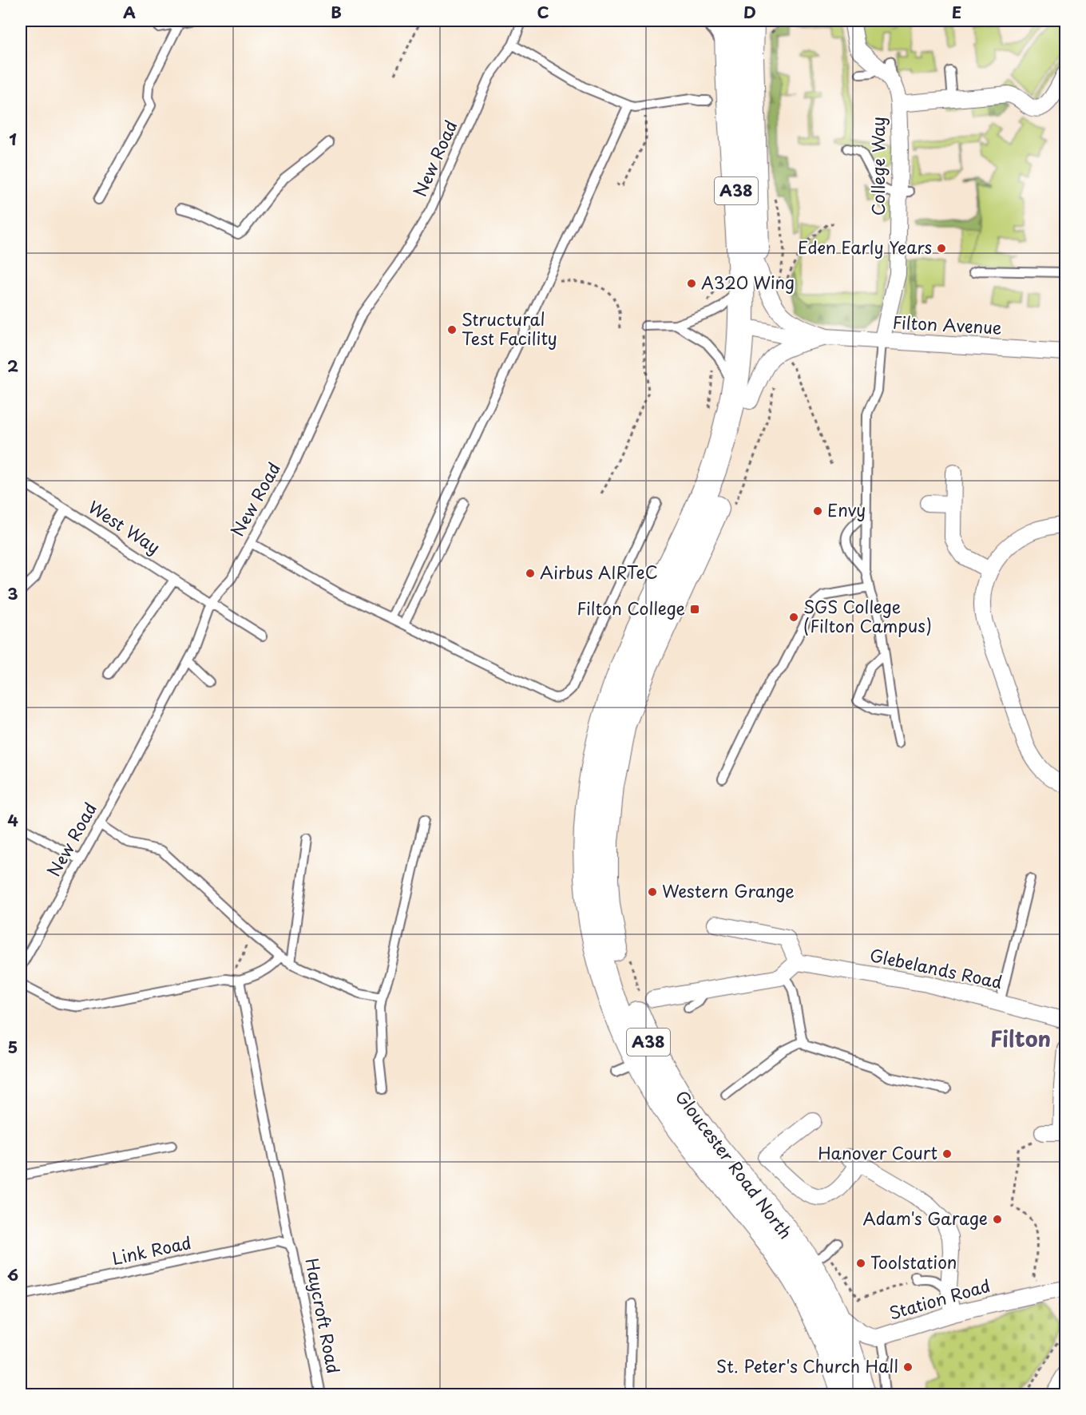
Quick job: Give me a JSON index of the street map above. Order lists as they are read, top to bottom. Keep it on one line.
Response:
{"streets":{"main road":["A38","Gloucester Road North"],"street":["College Way","Filton Avenue","Glebelands Road","Station Road"],"lane":["New Road","West Way","Link Road","Haycroft Road"]},"crossings":[["New Road","West Way"],["College Way","Filton Avenue"],["A38","Filton Avenue"],["A38","Gloucester Road North"],["Filton Avenue","Gloucester Road North"],["Gloucester Road North","Station Road"],["Link Road","Haycroft Road"]],"districts":["Filton"],"places":{"other":["Eden Early Years","A320 Wing","Structural Test Facility","Envy","Airbus AIRTeC","SGS College (Filton Campus)","Western Grange","Hanover Court","Adam's Garage","Toolstation","St. Peter's Church Hall"],"transit":["Filton College"]},"grid":{"columns":["A","B","C","D","E"],"rows":["1","2","3","4","5","6"]}}
